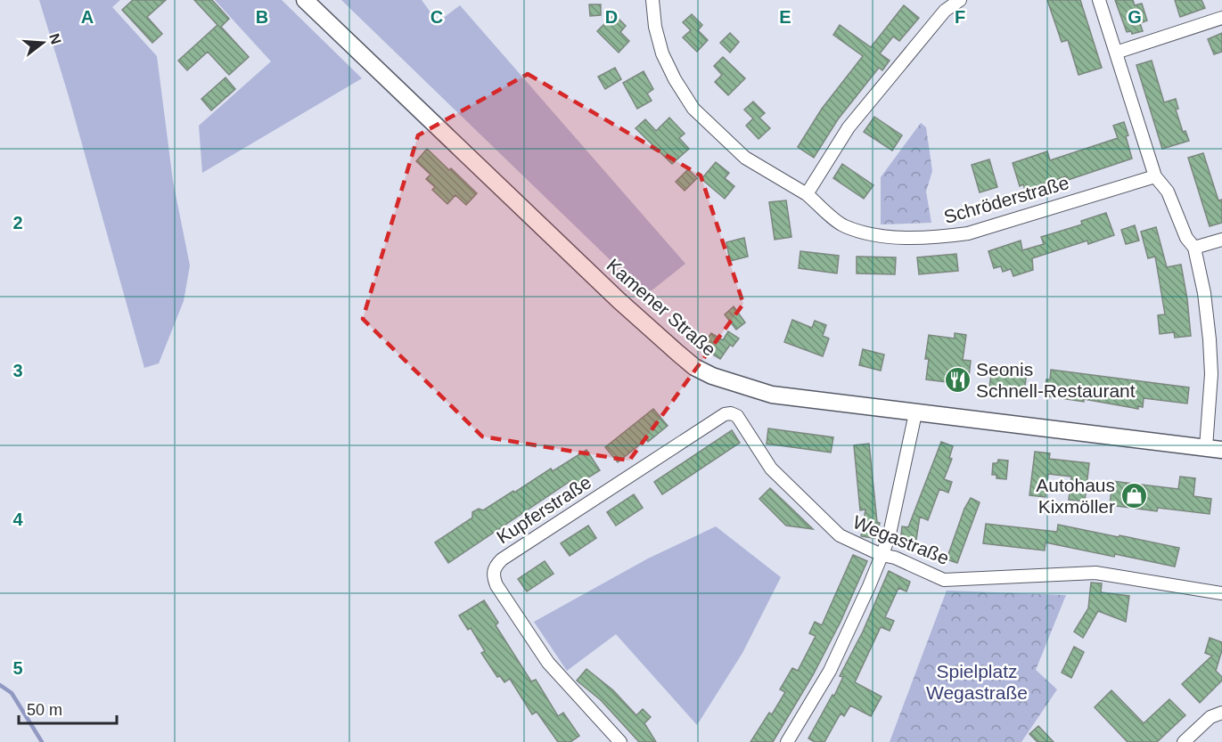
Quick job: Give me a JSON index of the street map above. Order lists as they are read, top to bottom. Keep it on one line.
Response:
{"streets":{"main road":["Kamener Straße"],"street":["Schröderstraße","Kupferstraße","Wegastraße"]},"crossings":[["Kupferstraße","Wegastraße"]],"parks":["Spielplatz Wegastraße"],"places":{"restaurant":["Seonis Schnell-Restaurant"],"shop":["Autohaus Kixmöller"]},"scale_bar":"50 m","north":"right","grid":{"columns":["A","B","C","D","E","F","G"],"rows":["2","3","4","5"]}}
